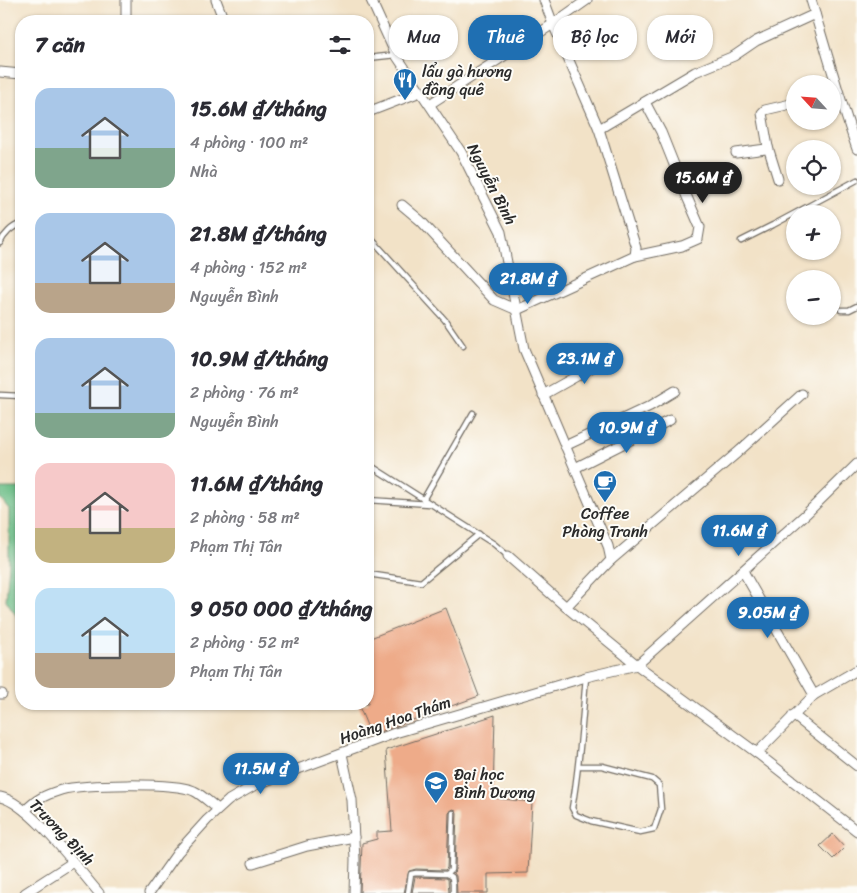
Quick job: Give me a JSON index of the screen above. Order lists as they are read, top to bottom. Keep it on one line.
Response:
{"streets":{"street":["Nguyễn Bình","Hoàng Hoa Thám","Trương Định"]},"places":{"restaurant":["lẩu gà hương đồng quê"],"cafe":["Coffee Phòng Tranh"],"school or university":["Đại học Bình Dương"]},"north":"top left","page":{"chip":["Mua","Thuê","Bộ lọc","Mới"],"heading":"7 căn","map_buttons":["+","−"],"list":[{"name":"15.6M ₫/tháng","note":"4 phòng · 100 m² · Nhà"},{"name":"21.8M ₫/tháng","note":"4 phòng · 152 m² · Nguyễn Bình"},{"name":"10.9M ₫/tháng","note":"2 phòng · 76 m² · Nguyễn Bình"},{"name":"11.6M ₫/tháng","note":"2 phòng · 58 m² · Phạm Thị Tân"},{"name":"9 050 000 ₫/tháng","note":"2 phòng · 52 m² · Phạm Thị Tân"}],"price":["15.6M ₫","21.8M ₫","23.1M ₫","10.9M ₫","11.6M ₫","9.05M ₫","11.5M ₫"]}}
